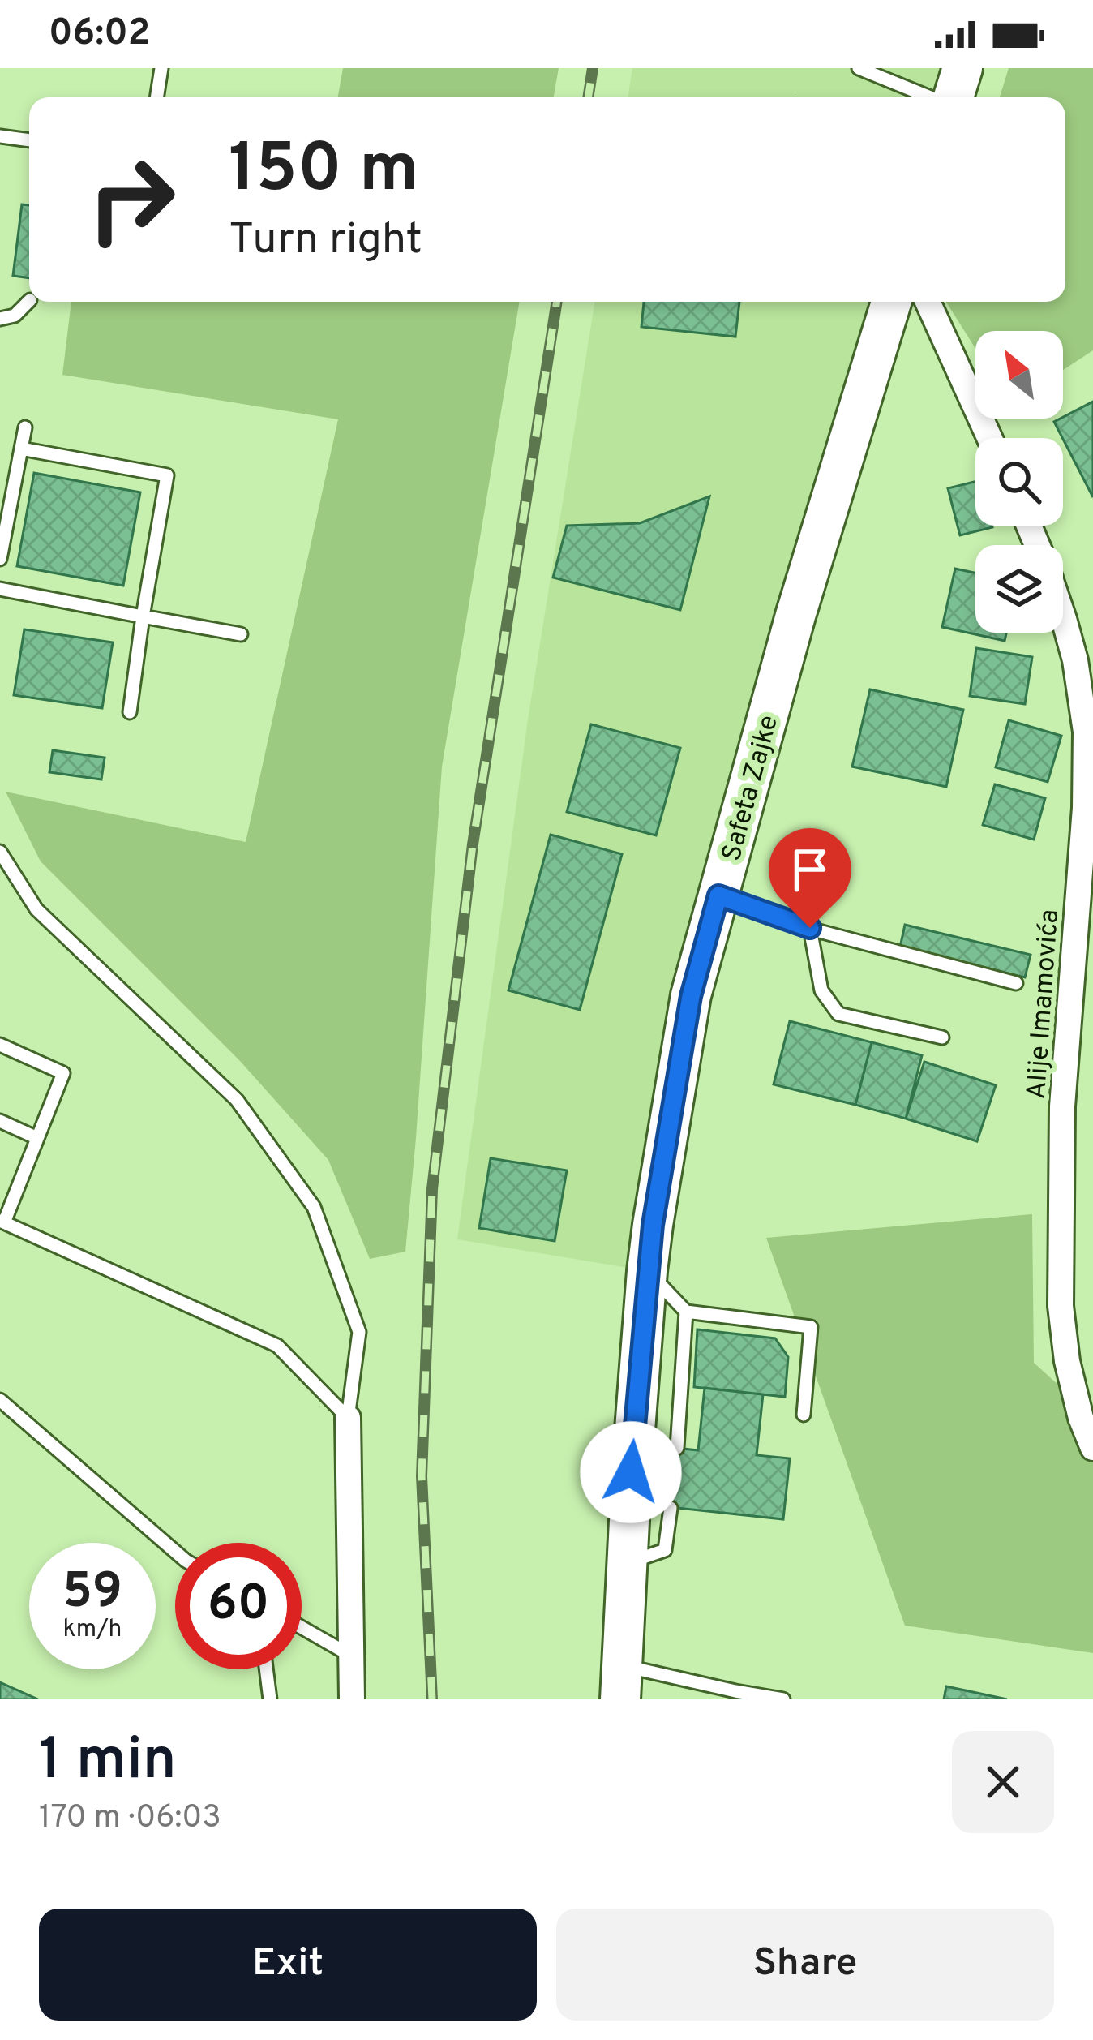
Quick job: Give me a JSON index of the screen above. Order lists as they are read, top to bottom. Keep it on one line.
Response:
{"streets":{"main road":["Safeta Zajke"],"street":["Alije Imamovića"]},"north":"top left","page":{"status":"06:02","turn":["150 m","Turn right"],"speed":"59 km/h","limit":"60","heading":["1 min","170 m · 06:03"],"buttons":["Exit","Share"]}}
